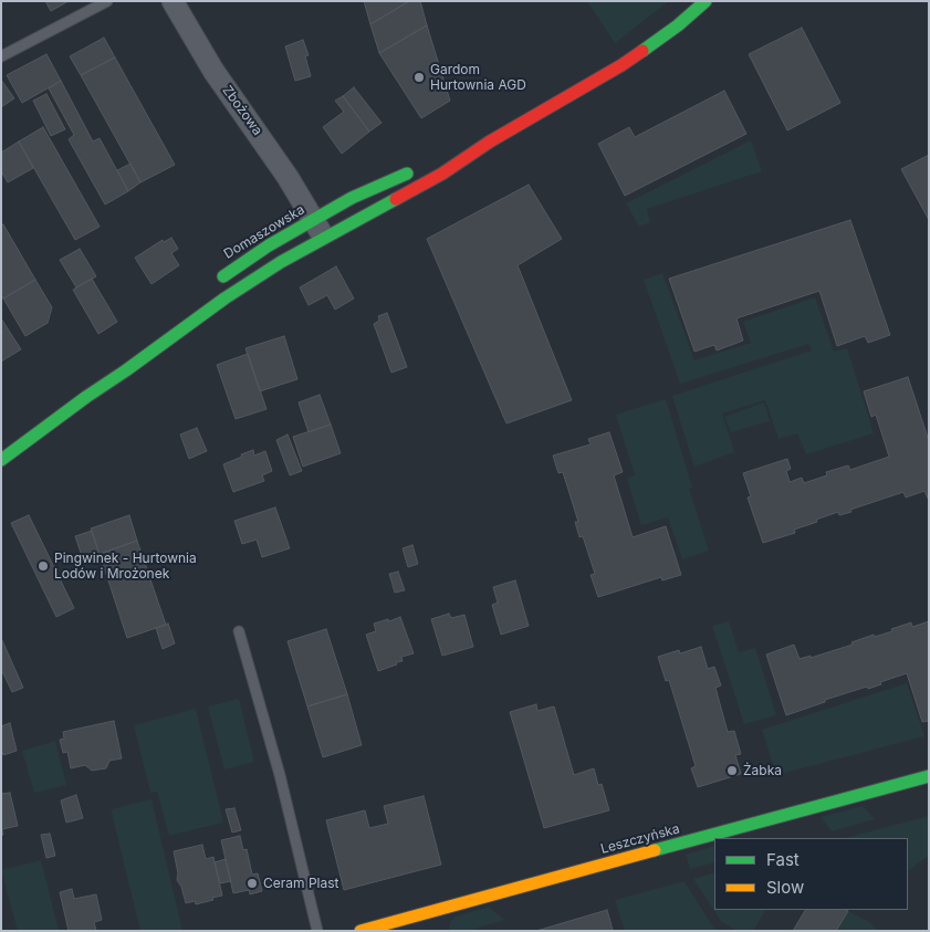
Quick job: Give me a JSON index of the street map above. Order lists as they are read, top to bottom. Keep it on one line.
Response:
{"streets":{"street":["Zbożowa","Domaszowska","Leszczyńska"]},"crossings":[["Zbożowa","Domaszowska"]],"places":["Gardom Hurtownia AGD","Pingwinek - Hurtownia Lodów i Mrożonek","Żabka","Ceram Plast"],"legend":["Fast","Slow"]}
